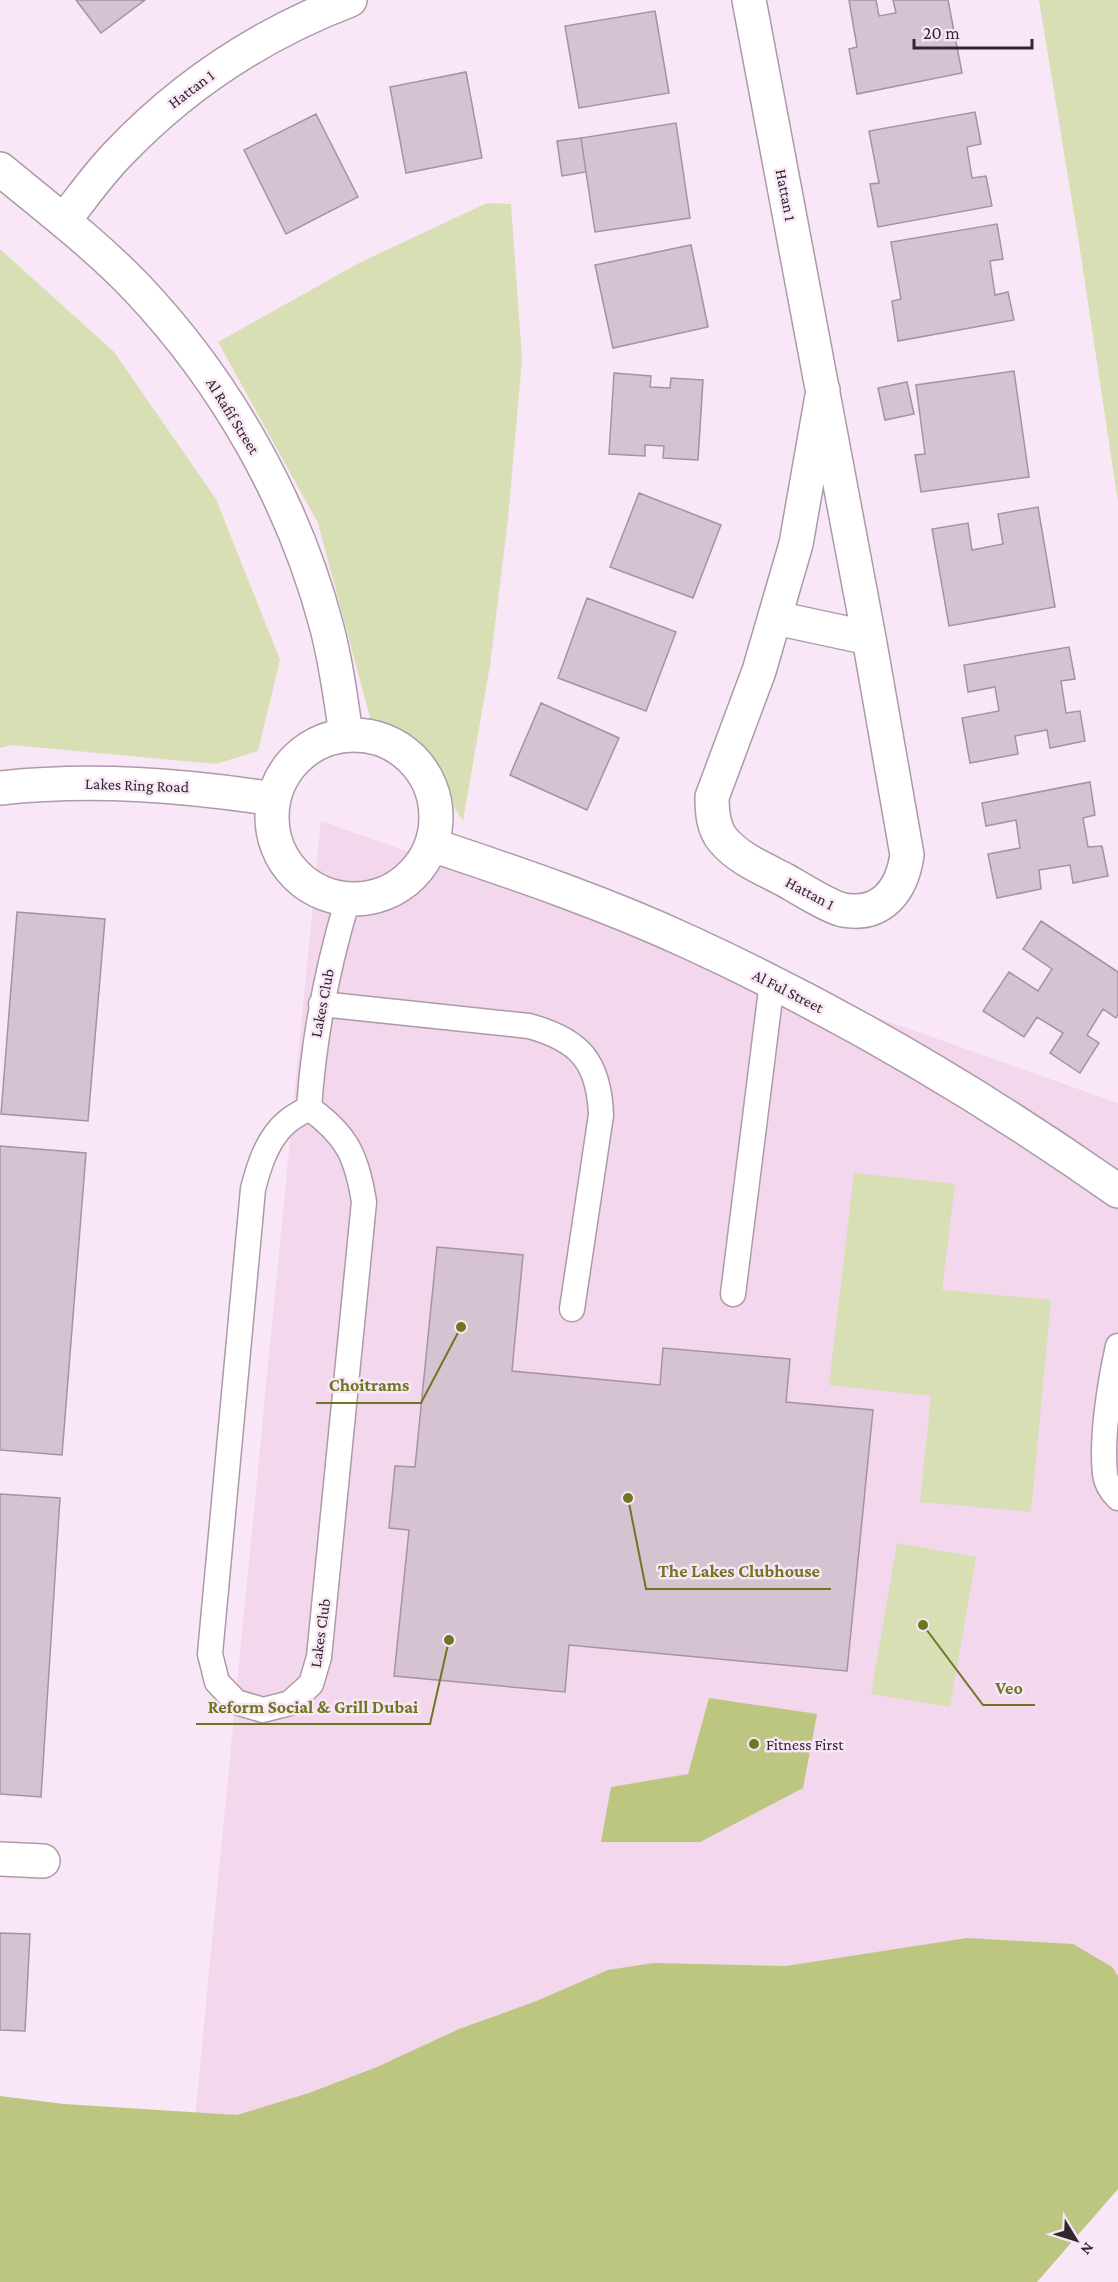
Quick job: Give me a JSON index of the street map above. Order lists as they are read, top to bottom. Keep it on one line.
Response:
{"streets":{"street":["Hattan 1","Al Rafif Street","Lakes Ring Road","Al Ful Street"],"lane":["Lakes Club"]},"crossings":[["Hattan 1","Al Rafif Street"],["Al Rafif Street","Lakes Ring Road"],["Al Rafif Street","Al Ful Street"],["Al Rafif Street","Lakes Club"],["Lakes Ring Road","Al Ful Street"],["Lakes Ring Road","Lakes Club"],["Al Ful Street","Lakes Club"]],"places":["Choitrams","The Lakes Clubhouse","Veo","Reform Social & Grill Dubai","Fitness First"],"scale_bar":"20 m","north":"bottom right"}
